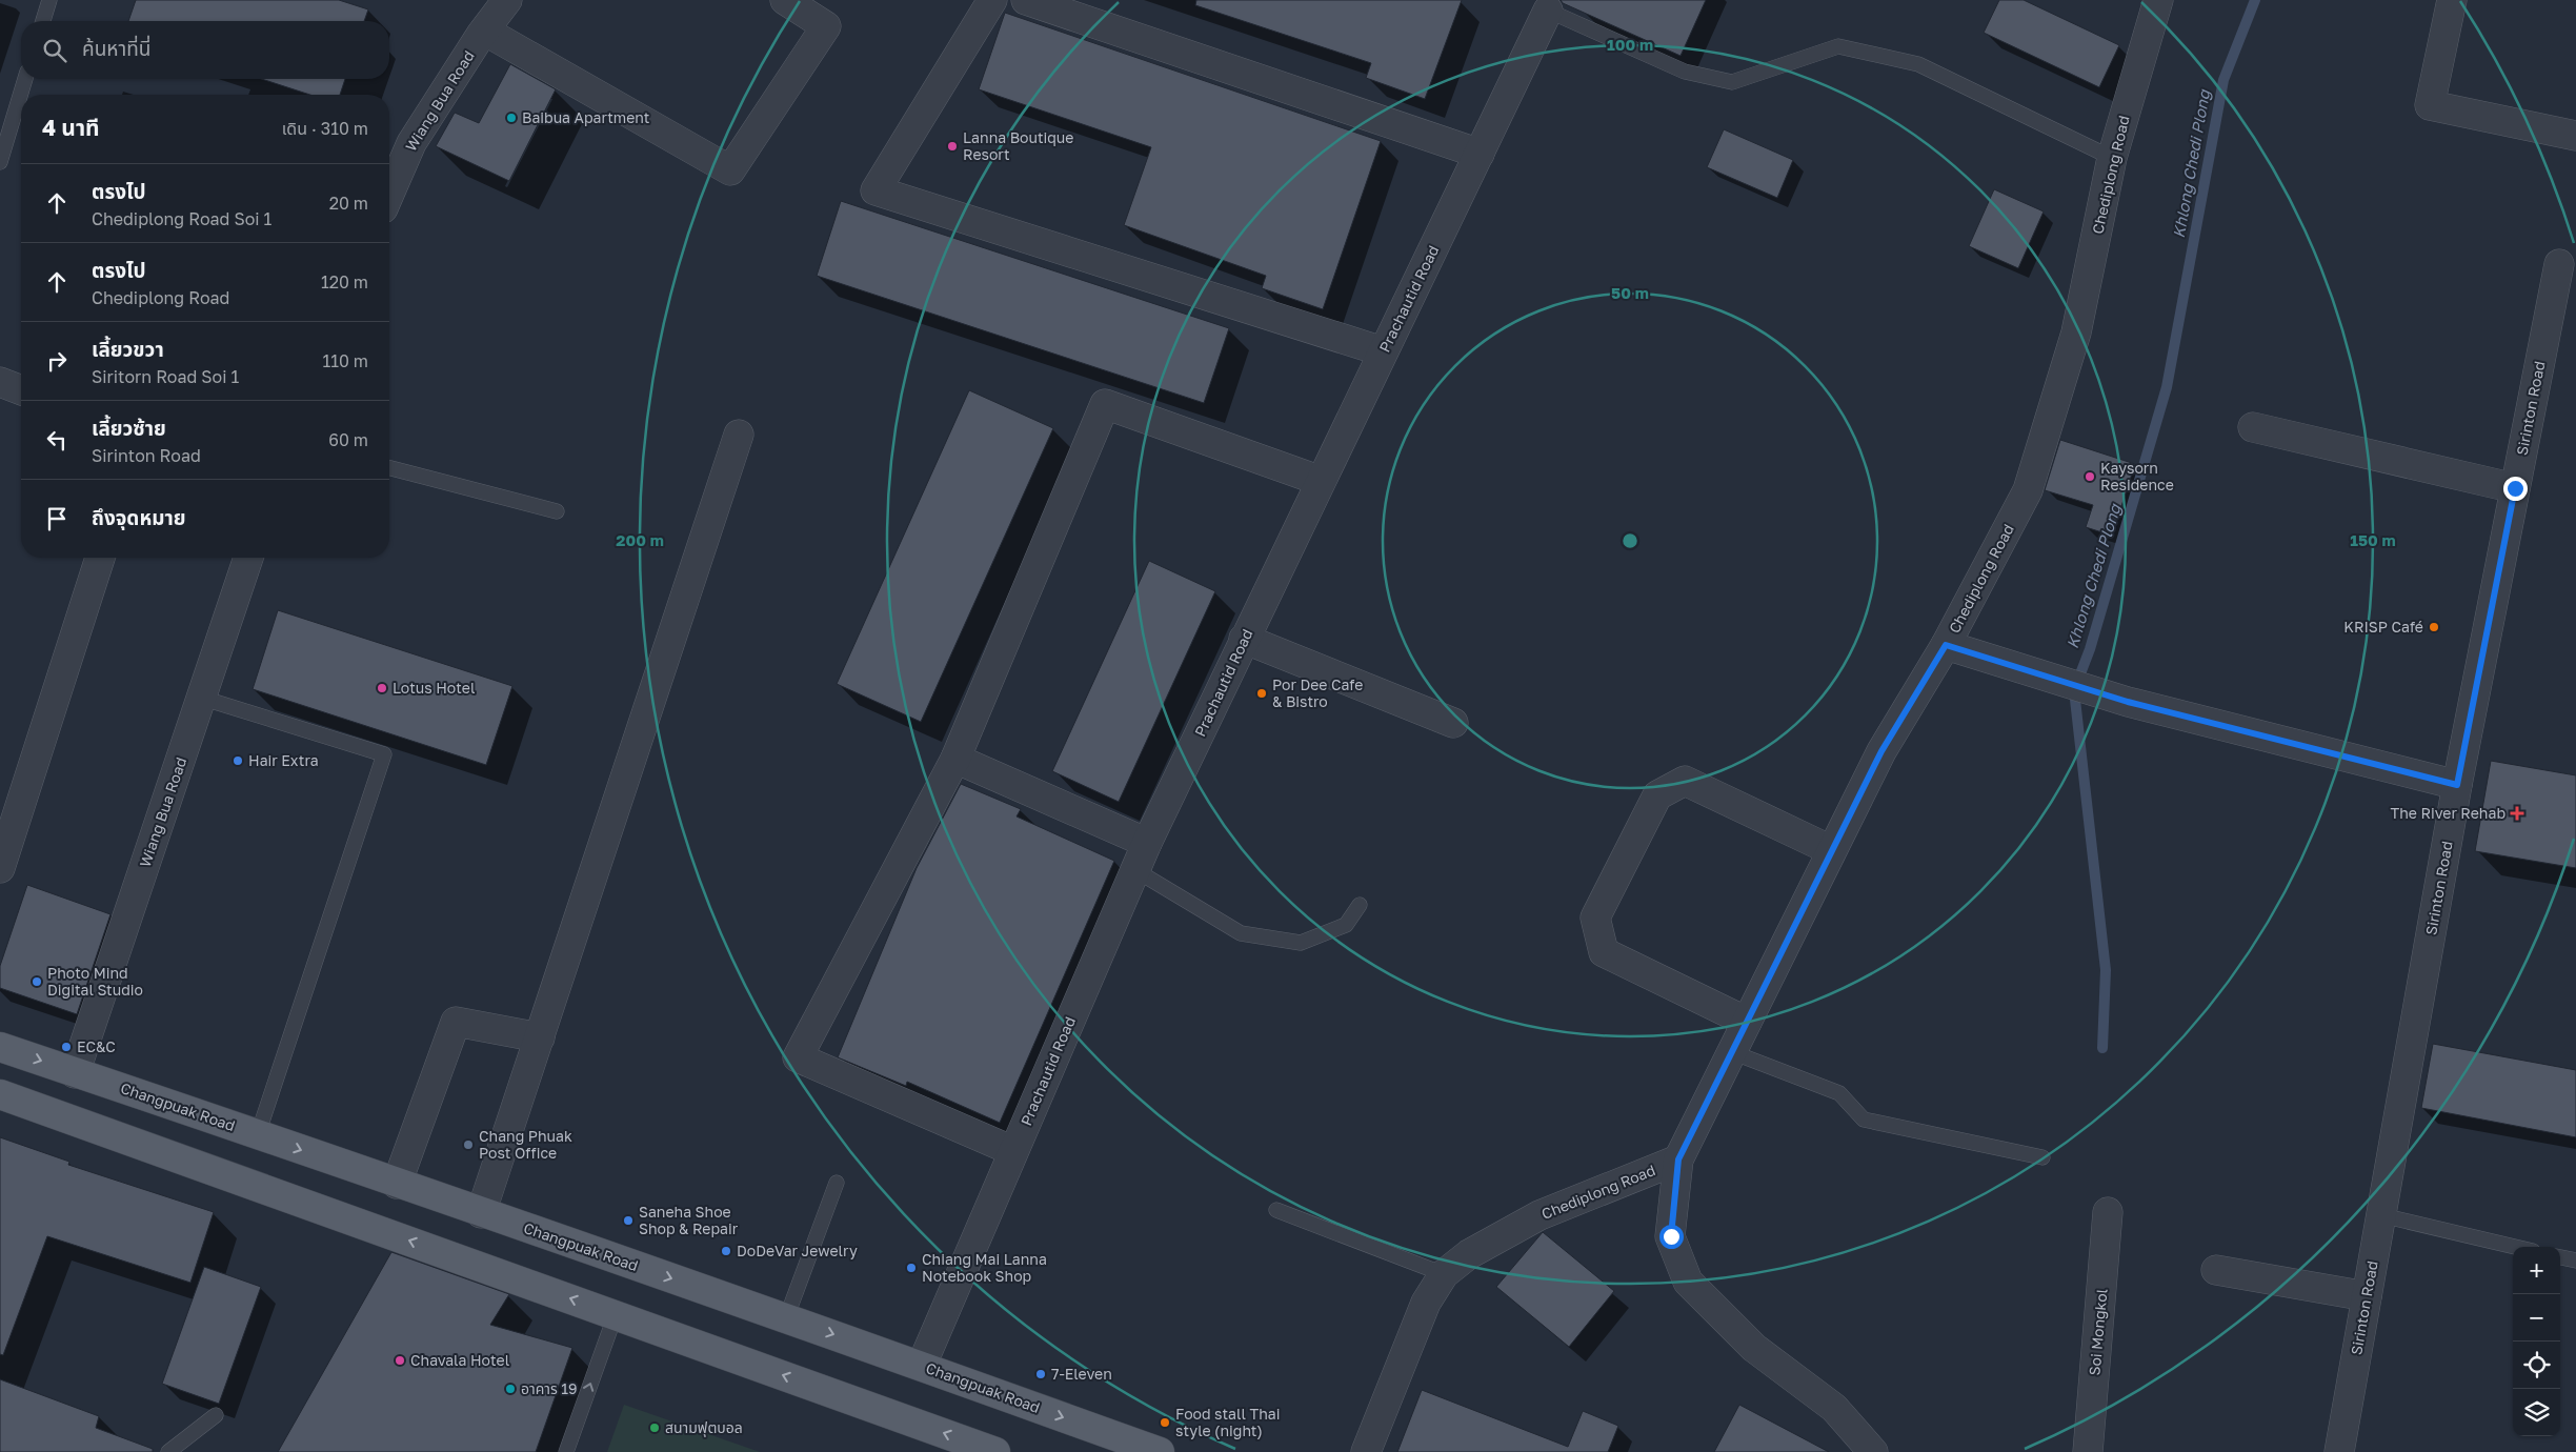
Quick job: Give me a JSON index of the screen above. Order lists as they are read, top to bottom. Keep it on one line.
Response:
{"streets":{"main road":["Changpuak Road"],"street":["Wiang Bua Road","Chediplong Road","Prachautid Road","Sirinton Road","Soi Mongkol"]},"crossings":[["Wiang Bua Road","Changpuak Road"],["Prachautid Road","Changpuak Road"]],"water":["Khlong Chedi Plong"],"places":{"other":["Baibua Apartment","Lanna Boutique Resort","Kaysorn Residence","KRISP Café","Lotus Hotel","Por Dee Cafe & Bistro","Hair Extra","Photo Mind Digital Studio","EC&C","Chang Phuak Post Office","Saneha Shoe Shop & Repair","DoDeVar Jewelry","Chiang Mai Lanna Notebook Shop","Chavala Hotel","7-Eleven","อาคาร 19","Food stall Thai style (night)","สนามฟุตบอล"],"health":["The River Rehab"]},"page":{"search":"ค้นหาที่นี่","heading":["4 นาที","เดิน · 310 m"],"list":[["ตรงไป","Chediplong Road Soi 1","20 m"],["ตรงไป","Chediplong Road","120 m"],["เลี้ยวขวา","Siritorn Road Soi 1","110 m"],["เลี้ยวซ้าย","Sirinton Road","60 m"],"ถึงจุดหมาย"],"map_buttons":["+","−"]},"rings":["100 m","50 m","150 m","200 m"]}
